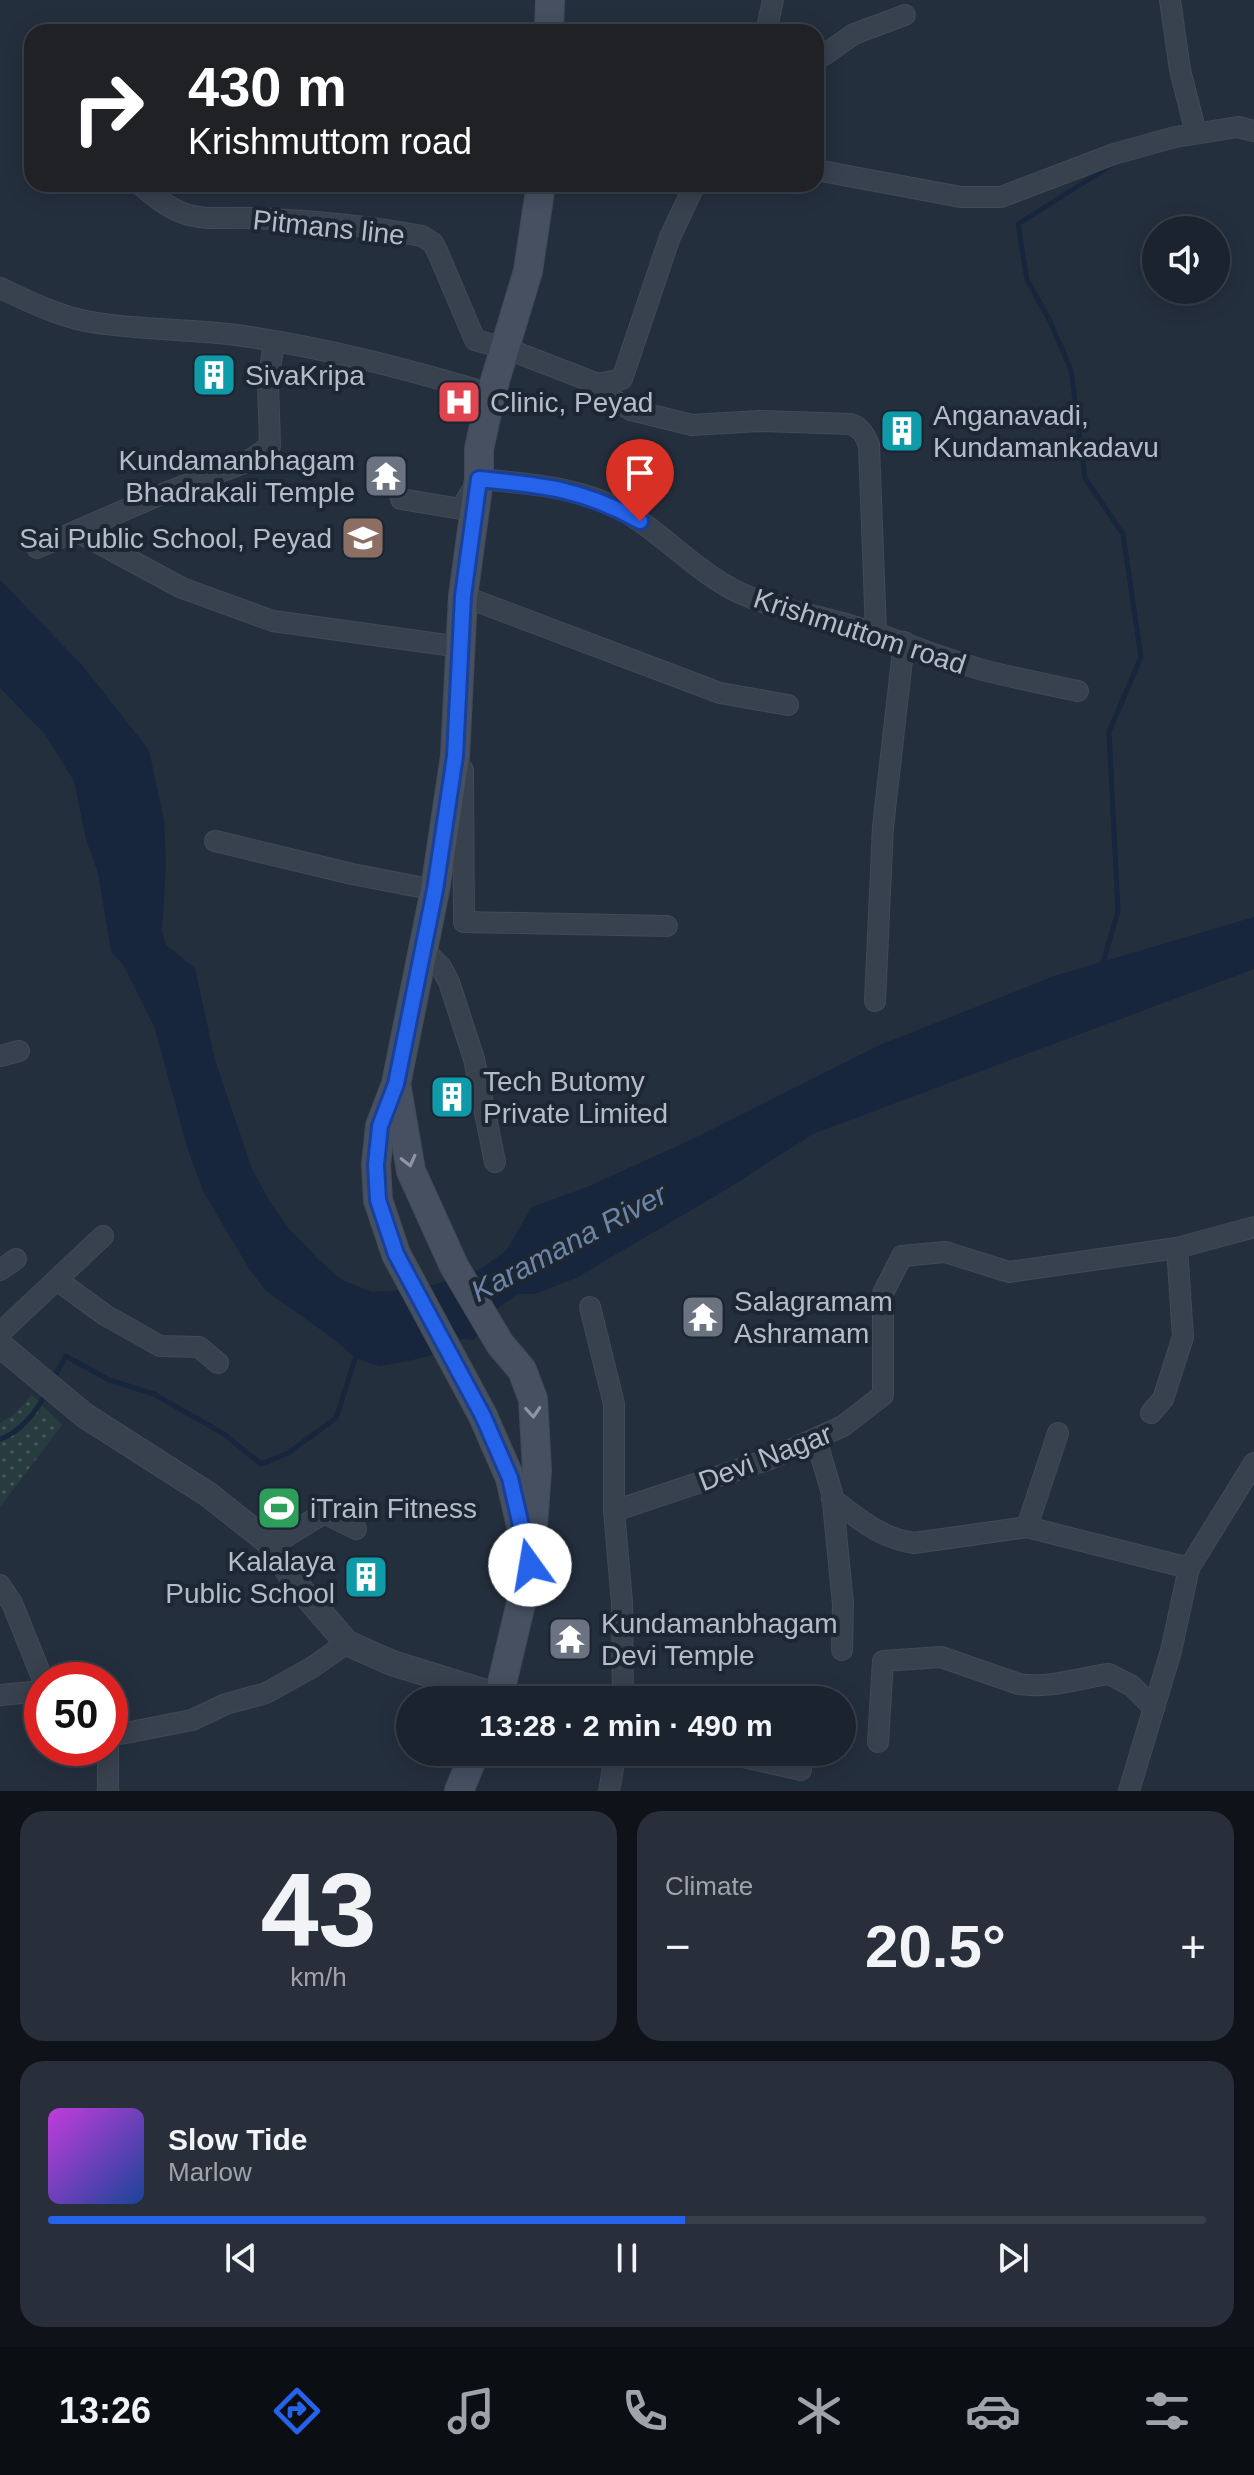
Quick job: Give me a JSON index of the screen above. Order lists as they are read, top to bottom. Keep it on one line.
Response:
{"streets":{"street":["Pitmans line","Krishmuttom road","Devi Nagar"]},"water":["Karamana River"],"places":{"building":["SivaKripa","Anganavadi, Kundamankadavu","Tech Butomy Private Limited","Kalalaya Public School"],"hospital":["Clinic, Peyad"],"temple":["Kundamanbhagam Bhadrakali Temple","Salagramam Ashramam","Kundamanbhagam Devi Temple"],"school or university":["Sai Public School, Peyad"],"sports":["iTrain Fitness"]},"page":{"turn":["430 m","Krishmuttom road"],"limit":"50","trip":"13:28 · 2 min · 490 m","tile":[["43","km/h"],"Climate"],"heat":["−","20.5°","+"],"song":["Slow Tide","Marlow"],"tabs":"13:26"}}
